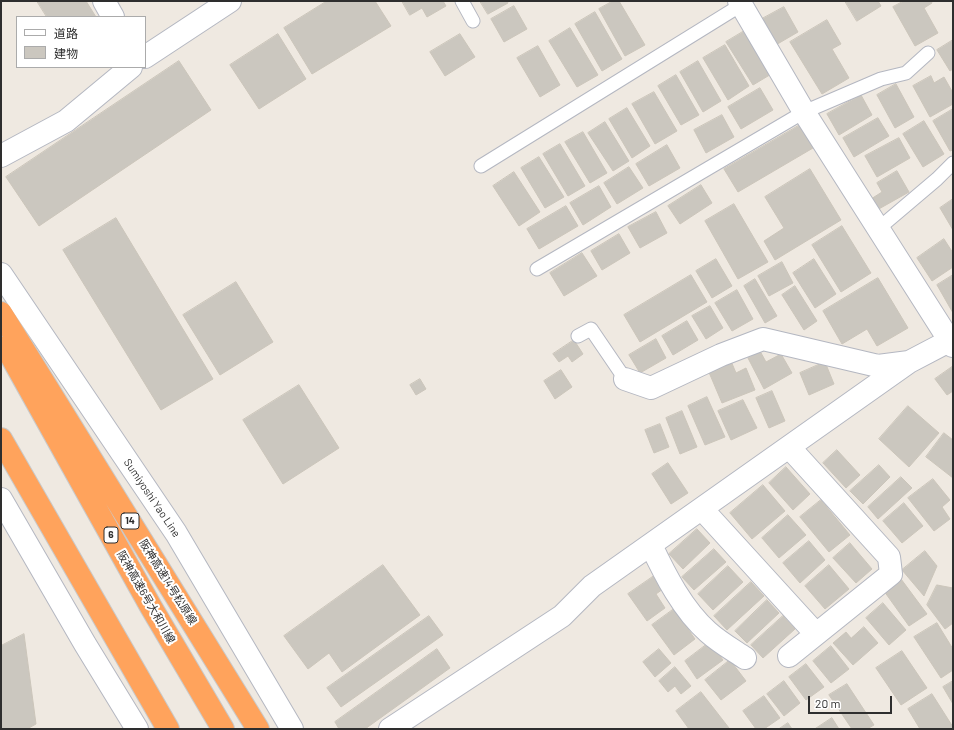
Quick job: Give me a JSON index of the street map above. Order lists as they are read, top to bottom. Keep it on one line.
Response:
{"streets":{"highway":["14","6","阪神高速14号松原線","阪神高速6号大和川線"],"street":["Sumiyoshi Yao Line"]},"legend":["道路","建物"],"scale_bar":"20 m"}
